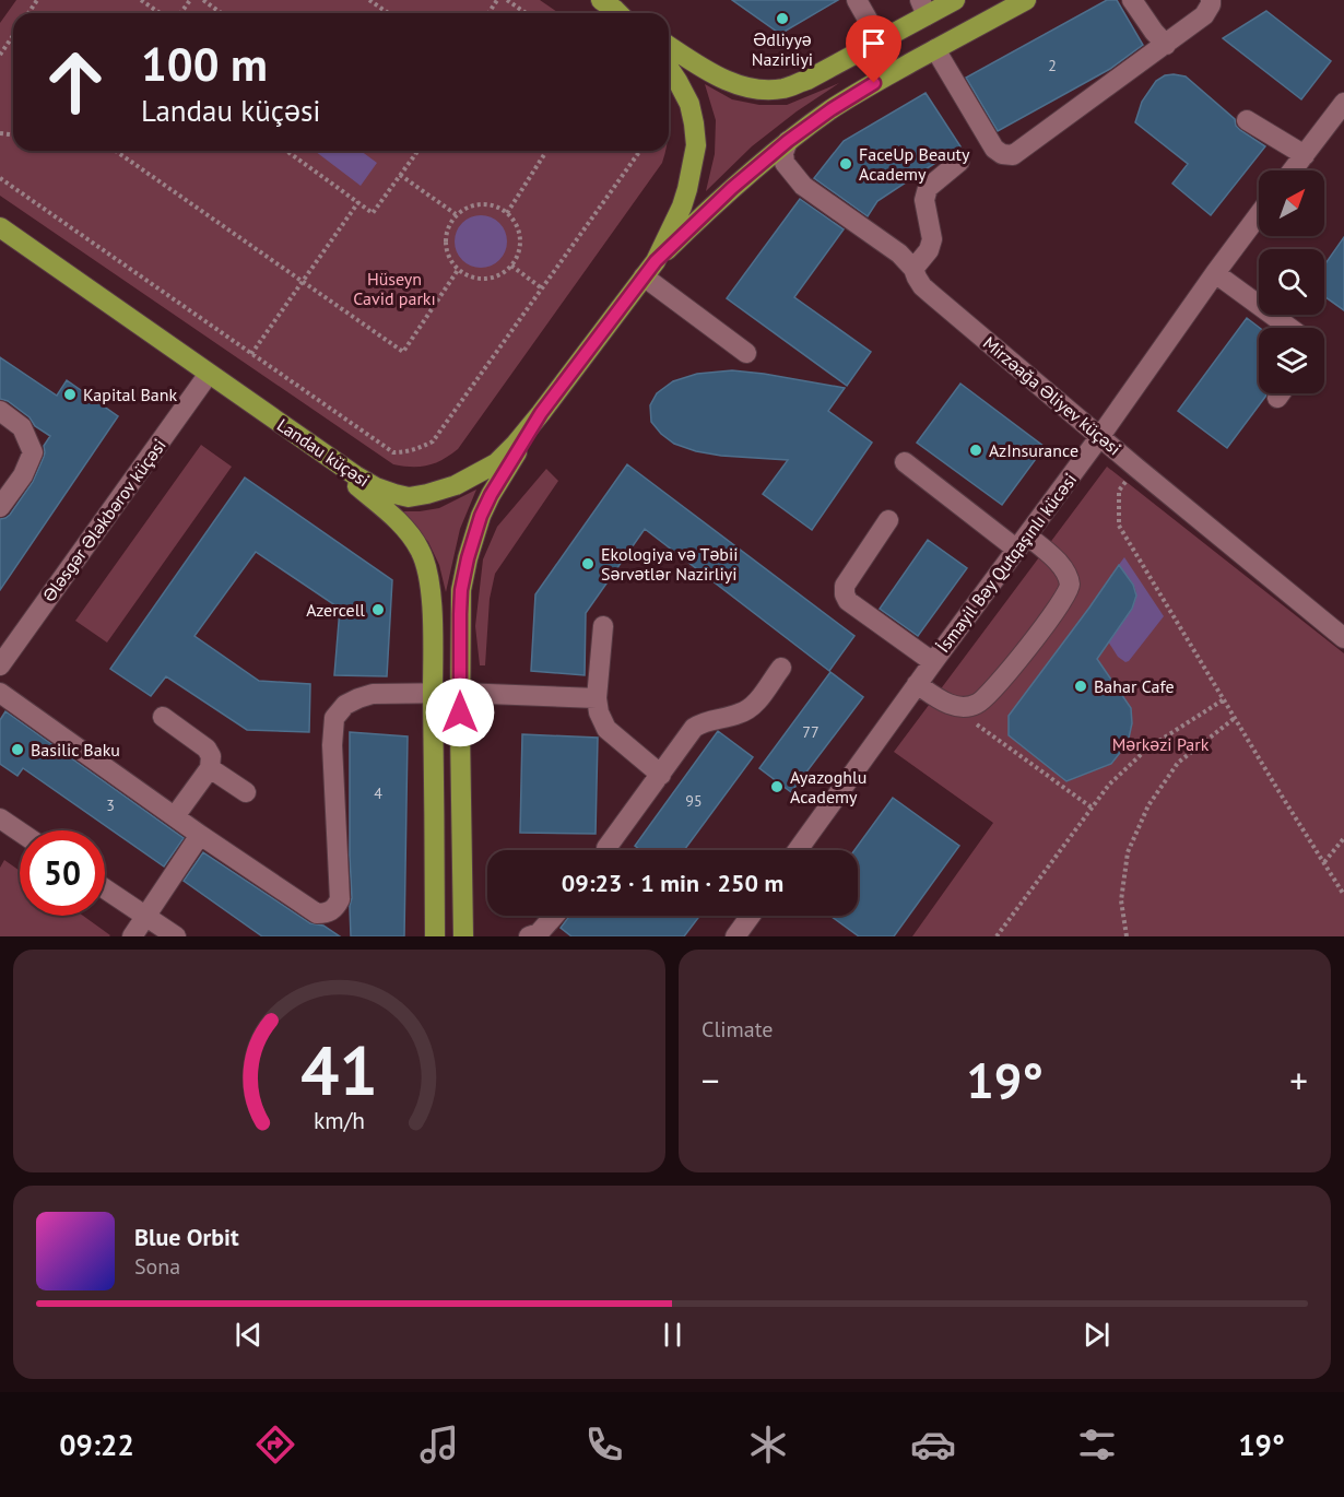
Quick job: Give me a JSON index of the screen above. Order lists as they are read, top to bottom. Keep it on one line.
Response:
{"streets":{"main road":["Landau küçəsi"],"street":["Mirzəağa Əliyev küçəsi","Ələsgər Ələkbərov küçəsi","İsmayil Bəy Qutqaşınlı kücəsi"]},"crossings":[["Mirzəağa Əliyev küçəsi","İsmayil Bəy Qutqaşınlı kücəsi"],["Landau küçəsi","Ələsgər Ələkbərov küçəsi"]],"parks":["Hüseyn Cavid parkı","Mərkəzi Park"],"places":["Ədliyyə Nazirliyi","FaceUp Beauty Academy","Kapital Bank","AzInsurance","Ekologiya və Təbii Sərvətlər Nazirliyi","Azercell","Bahar Cafe","Basilic Baku","Ayazoghlu Academy"],"house_numbers":["2","77","4","95","3"],"north":"top right","page":{"turn":["100 m","Landau küçəsi"],"limit":"50","trip":"09:23 · 1 min · 250 m","tile":"Climate","heat":["−","19°","+"],"song":["Blue Orbit","Sona"],"tabs":["09:22","19°"],"gauge":["41","km/h"]}}
